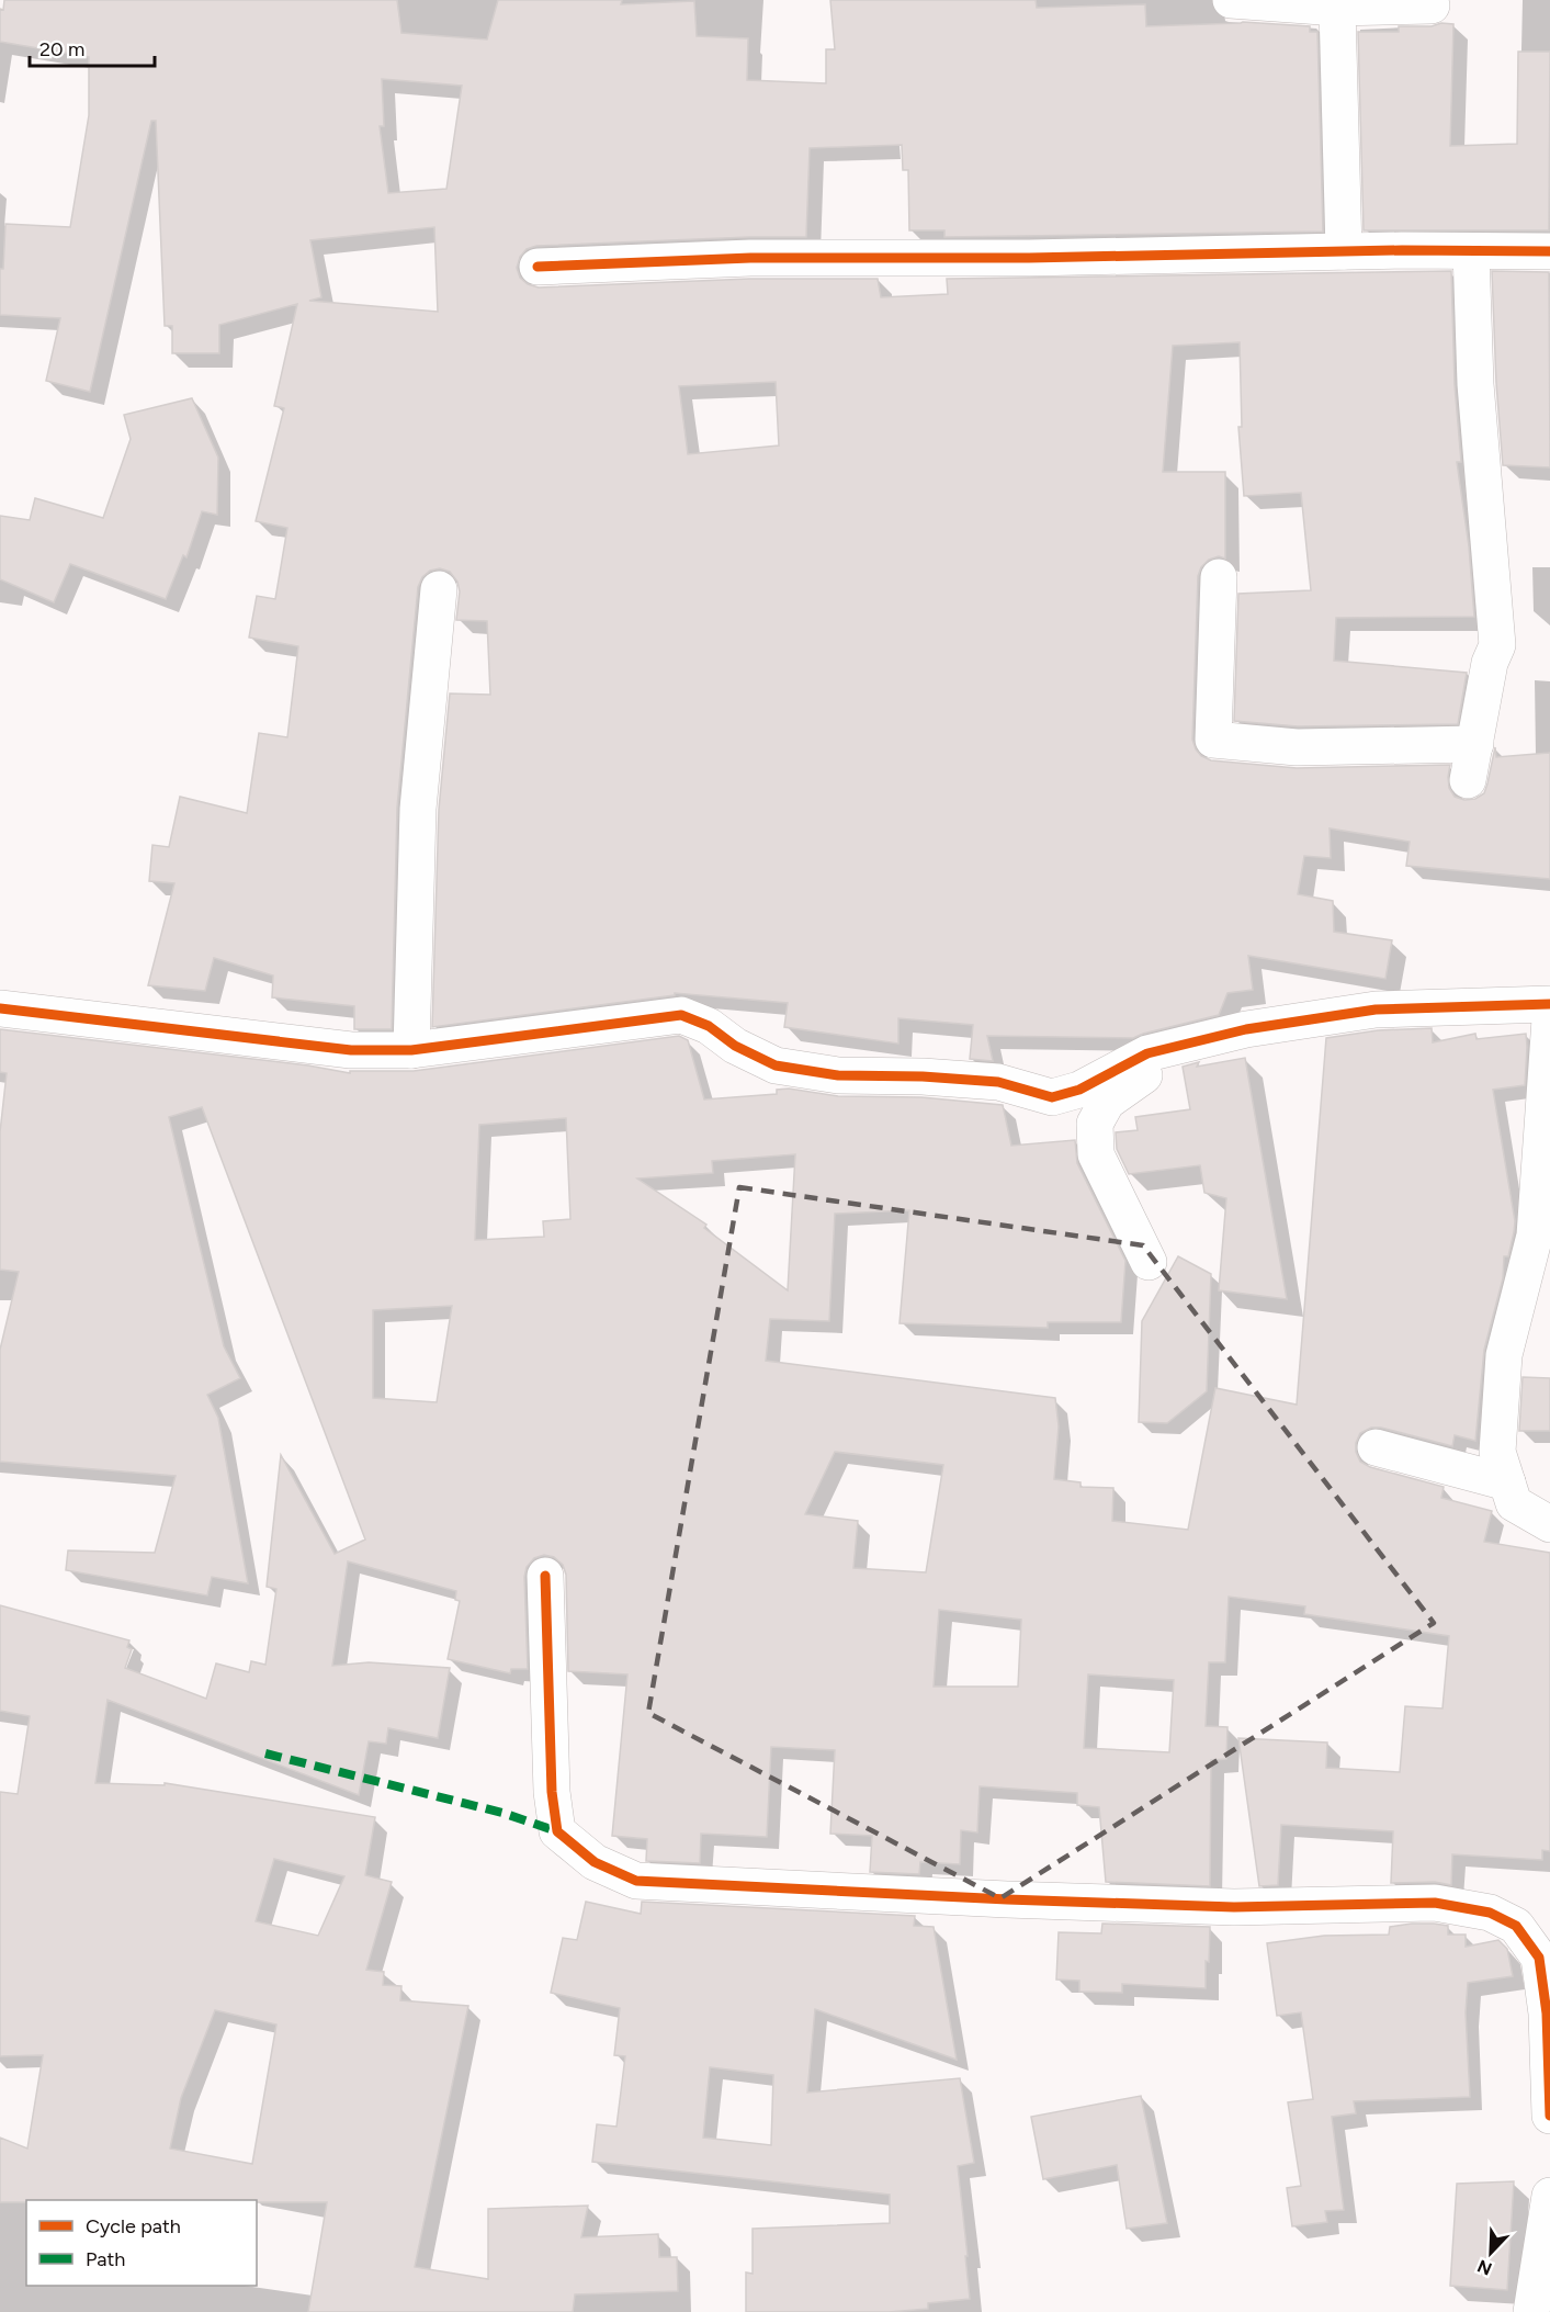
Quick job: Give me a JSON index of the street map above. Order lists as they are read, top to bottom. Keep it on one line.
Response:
{"legend":["Cycle path","Path"],"scale_bar":"20 m","north":"bottom left"}
